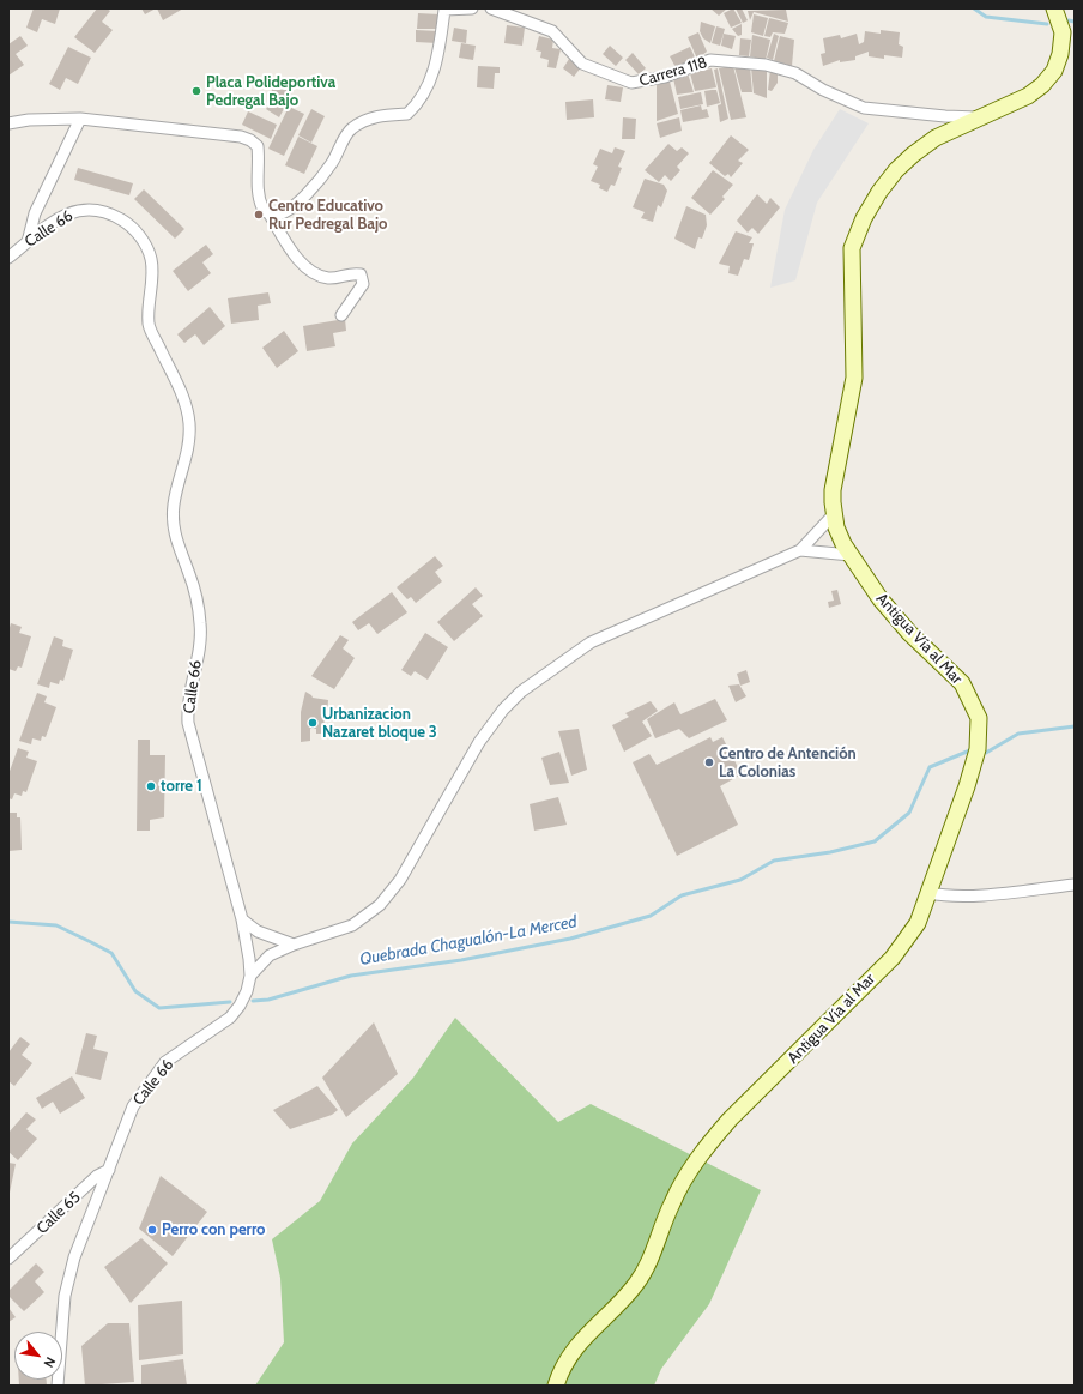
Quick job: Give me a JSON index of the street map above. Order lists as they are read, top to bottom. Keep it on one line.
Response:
{"streets":{"main road":["Antigua Vía al Mar"],"street":["Carrera 118","Calle 66","Calle 65"]},"crossings":[["Carrera 118","Antigua Vía al Mar"],["Calle 66","Calle 65"]],"water":["Quebrada Chagualón-La Merced"],"places":["Placa Polideportiva Pedregal Bajo","Centro Educativo Rur Pedregal Bajo","Urbanizacion Nazaret bloque 3","Centro de Antención La Colonias","torre 1","Perro con perro"],"north":"bottom right"}
